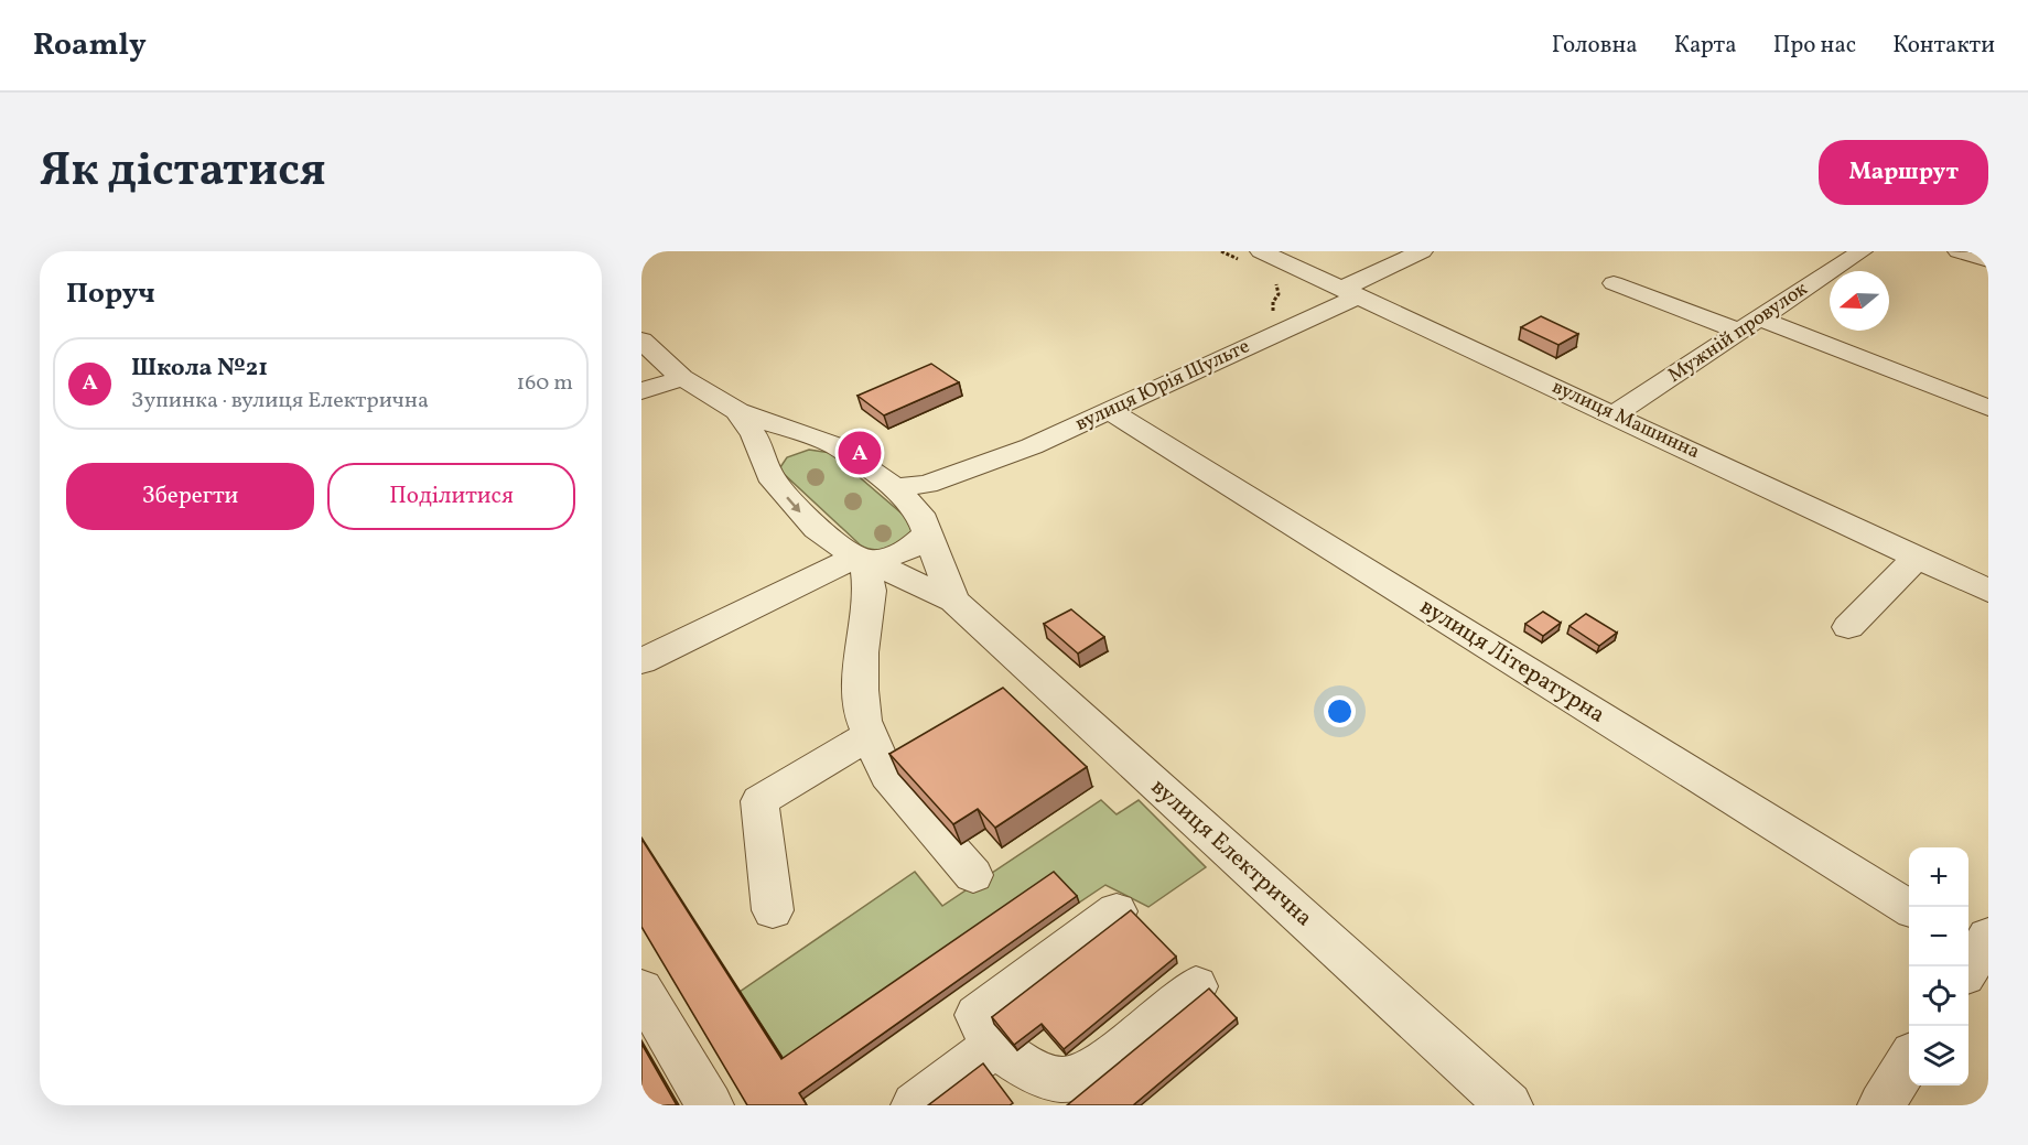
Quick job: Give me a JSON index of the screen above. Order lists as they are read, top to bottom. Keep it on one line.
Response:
{"streets":{"street":["Мужній провулок","вулиця Юрія Шульте","вулиця Машинна","вулиця Літературна","вулиця Електрична"]},"crossings":[["Мужній провулок","вулиця Машинна"],["вулиця Юрія Шульте","вулиця Машинна"],["вулиця Юрія Шульте","вулиця Літературна"],["вулиця Юрія Шульте","вулиця Електрична"]],"north":"left","page":{"header":"Roamly","nav":["Головна","Карта","Про нас","Контакти"],"title":"Як дістатися","buttons":["Маршрут",["Зберегти","Поділитися"]],"heading":"Поруч","list":[{"mark":"A","name":"Школа №21","note":"Зупинка · вулиця Електрична","value":"160 m"}],"pins":"A","map_buttons":["+","−"]}}
